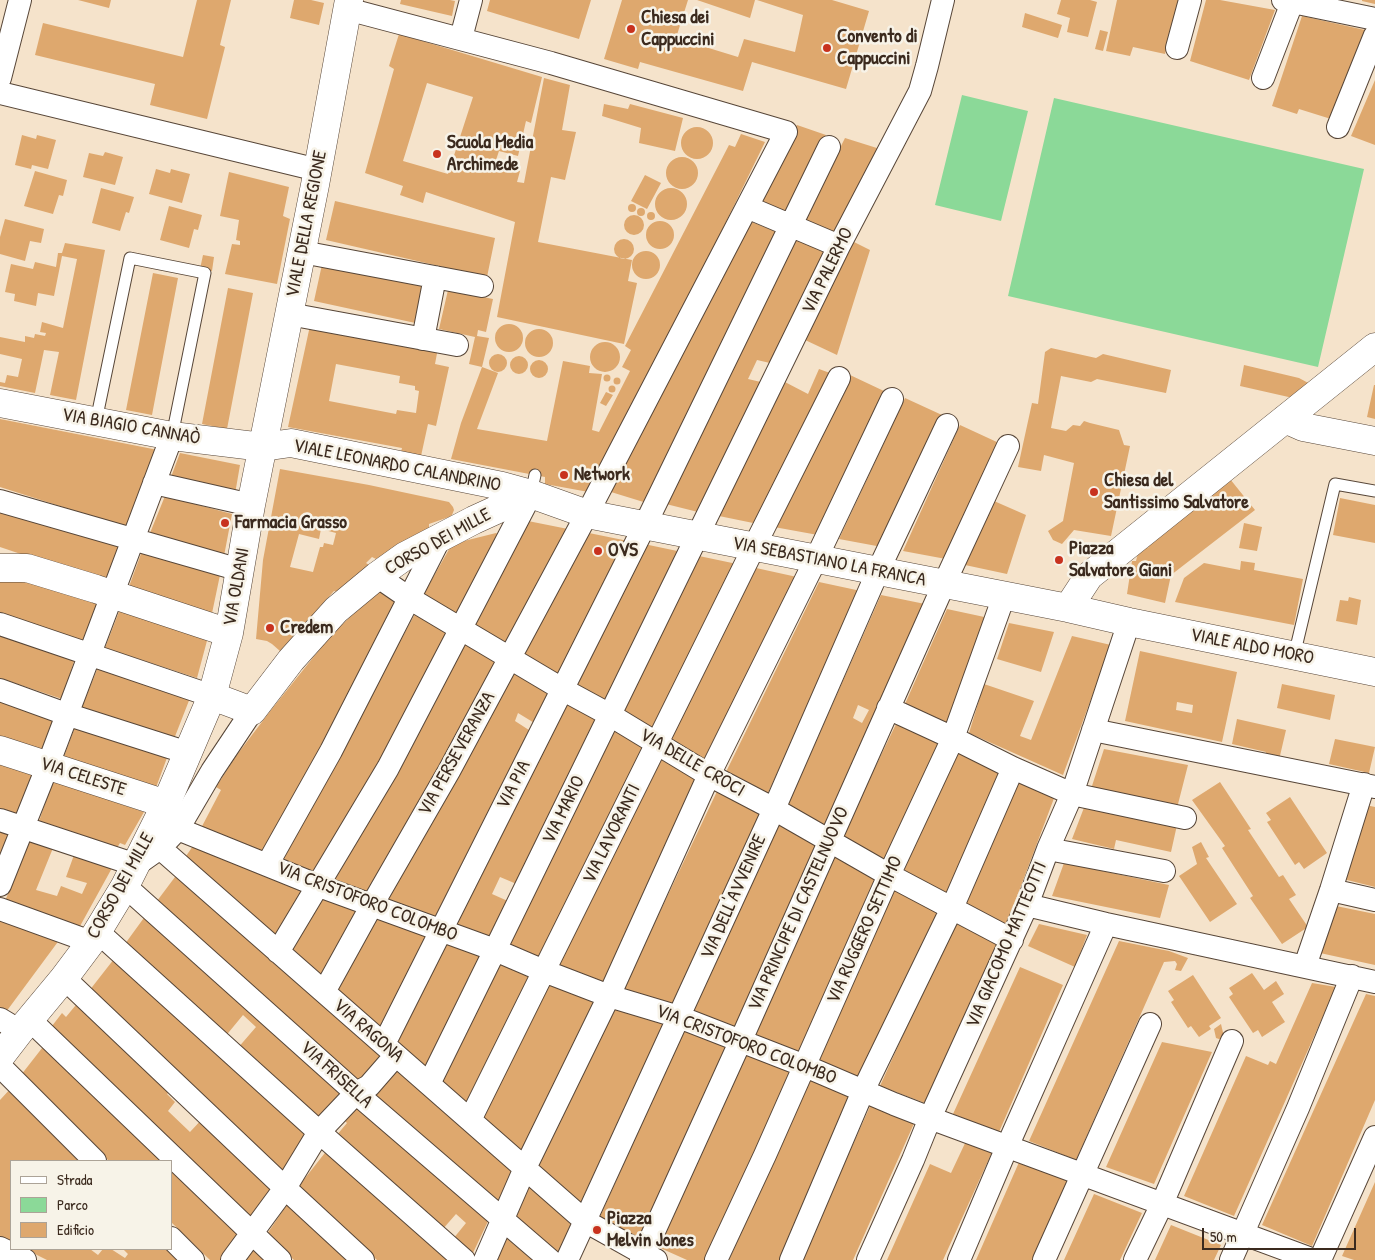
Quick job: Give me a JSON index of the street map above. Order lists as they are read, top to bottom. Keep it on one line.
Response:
{"streets":{"main road":["VIALE DELLA REGIONE","VIA BIAGIO CANNAÒ","VIALE LEONARDO CALANDRINO","CORSO DEI MILLE","VIA SEBASTIANO LA FRANCA","VIA OLDANI","VIALE ALDO MORO","VIA CELESTE"],"street":["VIA PALERMO","VIA PERSEVERANZA","VIA DELLE CROCI","VIA PIA","VIA MARIO","VIA LAVORANTI","VIA DELL'AVVENIRE","VIA CRISTOFORO COLOMBO","VIA PRINCIPE DI CASTELNUOVO","VIA RUGGERO SETTIMO","VIA GIACOMO MATTEOTTI","VIA RAGONA","VIA FRISELLA"]},"crossings":[["VIALE DELLA REGIONE","VIA BIAGIO CANNAÒ"],["VIALE DELLA REGIONE","VIALE LEONARDO CALANDRINO"],["VIALE DELLA REGIONE","VIA OLDANI"],["VIA PALERMO","VIA SEBASTIANO LA FRANCA"],["VIA PALERMO","VIA MARIO"],["VIA BIAGIO CANNAÒ","VIALE LEONARDO CALANDRINO"],["VIA BIAGIO CANNAÒ","VIA OLDANI"],["VIALE LEONARDO CALANDRINO","CORSO DEI MILLE"],["VIALE LEONARDO CALANDRINO","VIA SEBASTIANO LA FRANCA"],["VIALE LEONARDO CALANDRINO","VIA OLDANI"],["CORSO DEI MILLE","VIA SEBASTIANO LA FRANCA"],["CORSO DEI MILLE","VIA OLDANI"],["CORSO DEI MILLE","VIA DELLE CROCI"],["CORSO DEI MILLE","VIA CELESTE"],["CORSO DEI MILLE","VIA FRISELLA"],["VIA SEBASTIANO LA FRANCA","VIALE ALDO MORO"],["VIA SEBASTIANO LA FRANCA","VIA PERSEVERANZA"],["VIA SEBASTIANO LA FRANCA","VIA PIA"],["VIA SEBASTIANO LA FRANCA","VIA MARIO"],["VIA SEBASTIANO LA FRANCA","VIA LAVORANTI"],["VIA SEBASTIANO LA FRANCA","VIA DELL'AVVENIRE"],["VIA SEBASTIANO LA FRANCA","VIA PRINCIPE DI CASTELNUOVO"],["VIA SEBASTIANO LA FRANCA","VIA RUGGERO SETTIMO"],["VIA SEBASTIANO LA FRANCA","VIA GIACOMO MATTEOTTI"],["VIALE ALDO MORO","VIA GIACOMO MATTEOTTI"],["VIA PERSEVERANZA","VIA DELLE CROCI"],["VIA PERSEVERANZA","VIA CRISTOFORO COLOMBO"],["VIA PERSEVERANZA","VIA RAGONA"],["VIA DELLE CROCI","VIA PIA"],["VIA DELLE CROCI","VIA MARIO"],["VIA DELLE CROCI","VIA LAVORANTI"],["VIA DELLE CROCI","VIA DELL'AVVENIRE"],["VIA DELLE CROCI","VIA PRINCIPE DI CASTELNUOVO"],["VIA DELLE CROCI","VIA RUGGERO SETTIMO"],["VIA DELLE CROCI","VIA GIACOMO MATTEOTTI"],["VIA PIA","VIA CRISTOFORO COLOMBO"],["VIA PIA","VIA RAGONA"],["VIA PIA","VIA FRISELLA"],["VIA MARIO","VIA CRISTOFORO COLOMBO"],["VIA MARIO","VIA RAGONA"],["VIA LAVORANTI","VIA CRISTOFORO COLOMBO"],["VIA LAVORANTI","VIA RAGONA"],["VIA DELL'AVVENIRE","VIA CRISTOFORO COLOMBO"],["VIA DELL'AVVENIRE","VIA RAGONA"],["VIA CRISTOFORO COLOMBO","VIA PRINCIPE DI CASTELNUOVO"],["VIA CRISTOFORO COLOMBO","VIA RUGGERO SETTIMO"],["VIA CRISTOFORO COLOMBO","VIA GIACOMO MATTEOTTI"],["VIA PRINCIPE DI CASTELNUOVO","VIA RAGONA"]],"places":["Chiesa dei Cappuccini","Convento di Cappuccini","Scuola Media Archimede","Network","Chiesa del Santissimo Salvatore","Farmacia Grasso","OVS","Piazza Salvatore Giani","Credem","Piazza Melvin Jones"],"legend":["Strada","Parco","Edificio"],"scale_bar":"50 m"}
